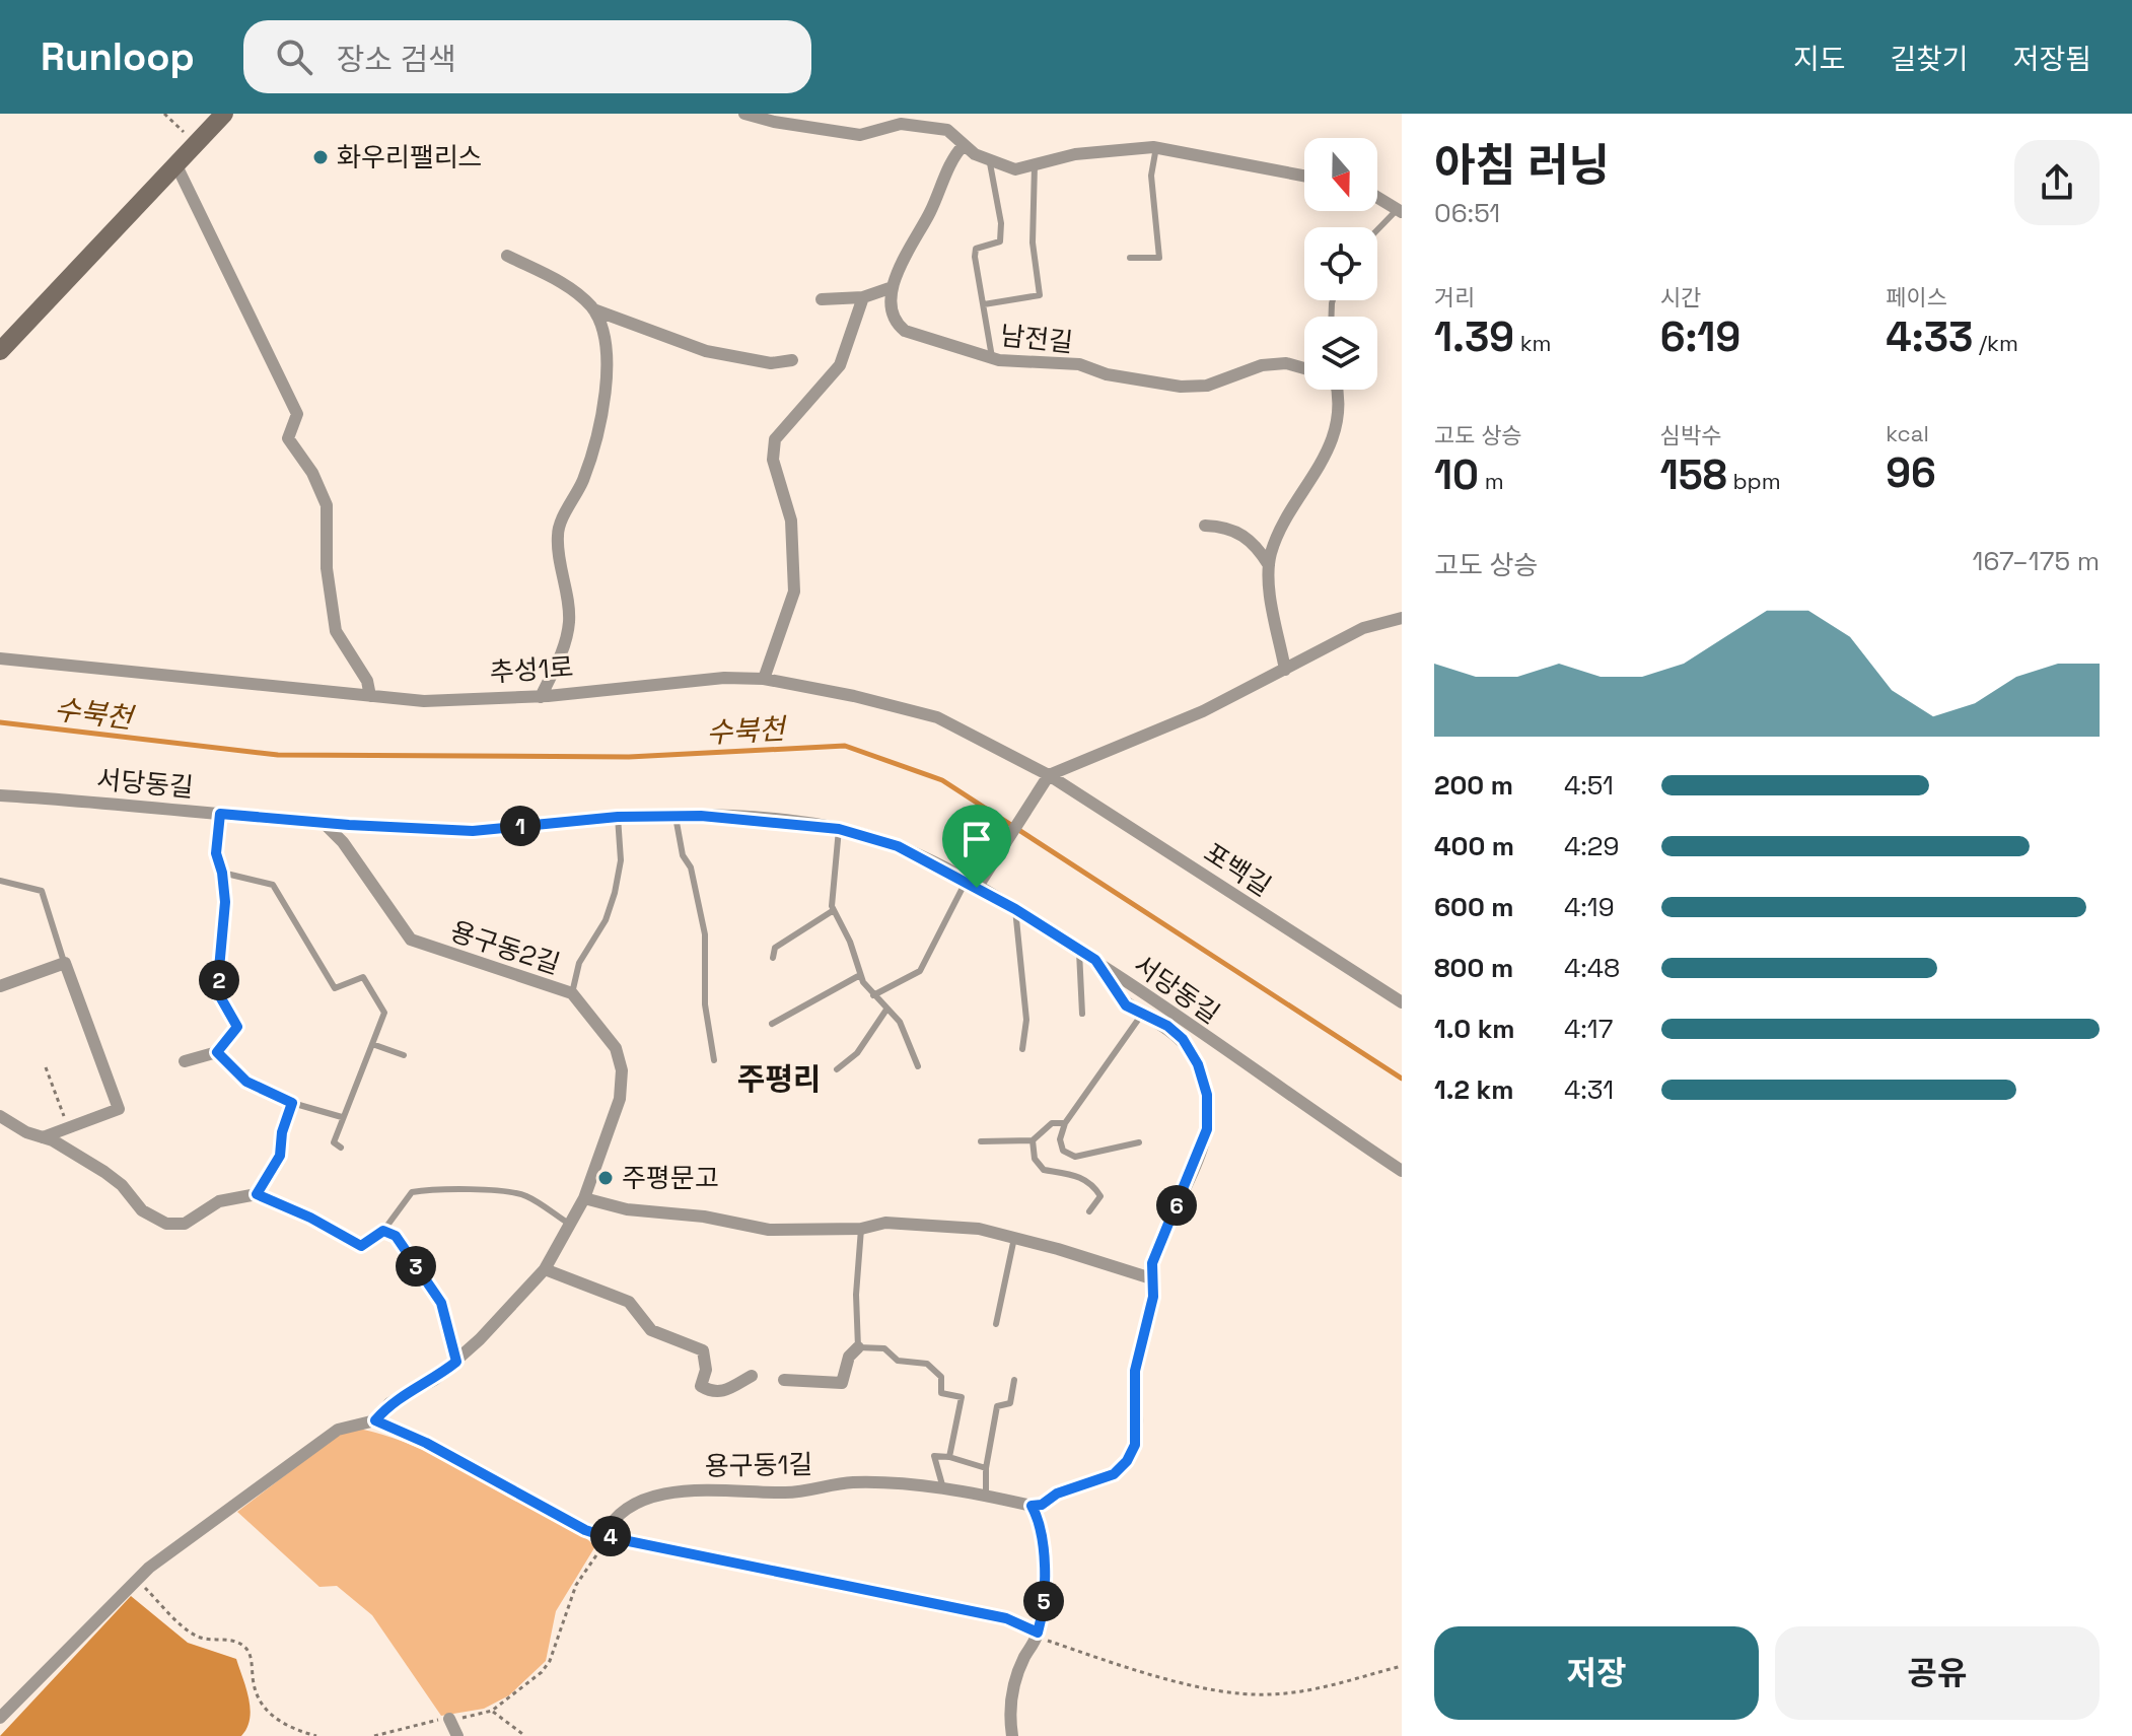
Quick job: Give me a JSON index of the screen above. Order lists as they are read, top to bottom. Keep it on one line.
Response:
{"streets":{"street":["남전길","추성1로","서당동길","포백길","용구동2길","용구동1길"]},"crossings":[["추성1로","포백길"],["서당동길","용구동2길"]],"districts":["주평리"],"water":["수북천"],"places":["화우리팰리스","주평문고"],"north":"bottom","page":{"header":"Runloop","search":"장소 검색","nav":["지도","길찾기","저장됨"],"heading":["아침 러닝","06:51"],"stats":[["거리","1.39 km"],["시간","6:19"],["페이스","4:33 /km"],["고도 상승","10 m"],["심박수","158 bpm"],["kcal","96"]],"chart":["고도 상승","167–175 m"],"list":[{"name":"200 m","note":"4:51"},{"name":"400 m","note":"4:29"},{"name":"600 m","note":"4:19"},{"name":"800 m","note":"4:48"},{"name":"1.0 km","note":"4:17"},{"name":"1.2 km","note":"4:31"}],"pins":["1","2","6","3","4","5"],"buttons":["저장","공유"]}}
